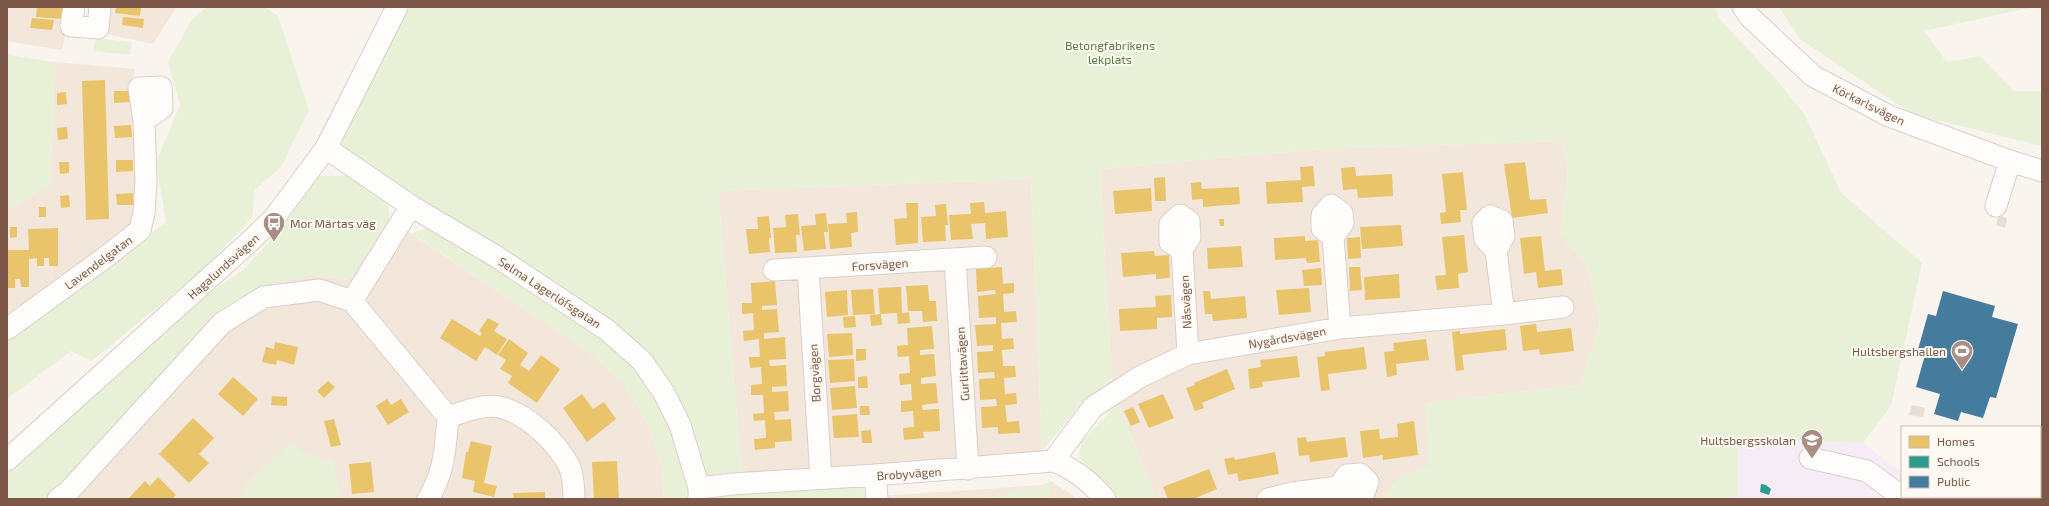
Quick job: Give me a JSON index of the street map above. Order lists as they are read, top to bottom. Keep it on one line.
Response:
{"streets":{"street":["Körkarlsvägen","Lavendelgatan","Forsvägen","Hagalundsvägen","Selma Lagerlöfsgatan","Nåsvägen","Nygårdsvägen","Gurlittavägen","Borgvägen","Brobyvägen"]},"crossings":[["Forsvägen","Gurlittavägen"],["Forsvägen","Borgvägen"],["Hagalundsvägen","Selma Lagerlöfsgatan"],["Selma Lagerlöfsgatan","Brobyvägen"],["Nåsvägen","Nygårdsvägen"],["Nygårdsvägen","Brobyvägen"],["Gurlittavägen","Brobyvägen"],["Borgvägen","Brobyvägen"]],"parks":["Betongfabrikens lekplats"],"places":{"bus stop":["Mor Märtas väg"],"sports":["Hultsbergshallen"],"school or university":["Hultsbergsskolan"]},"legend":["Homes","Schools","Public"]}
